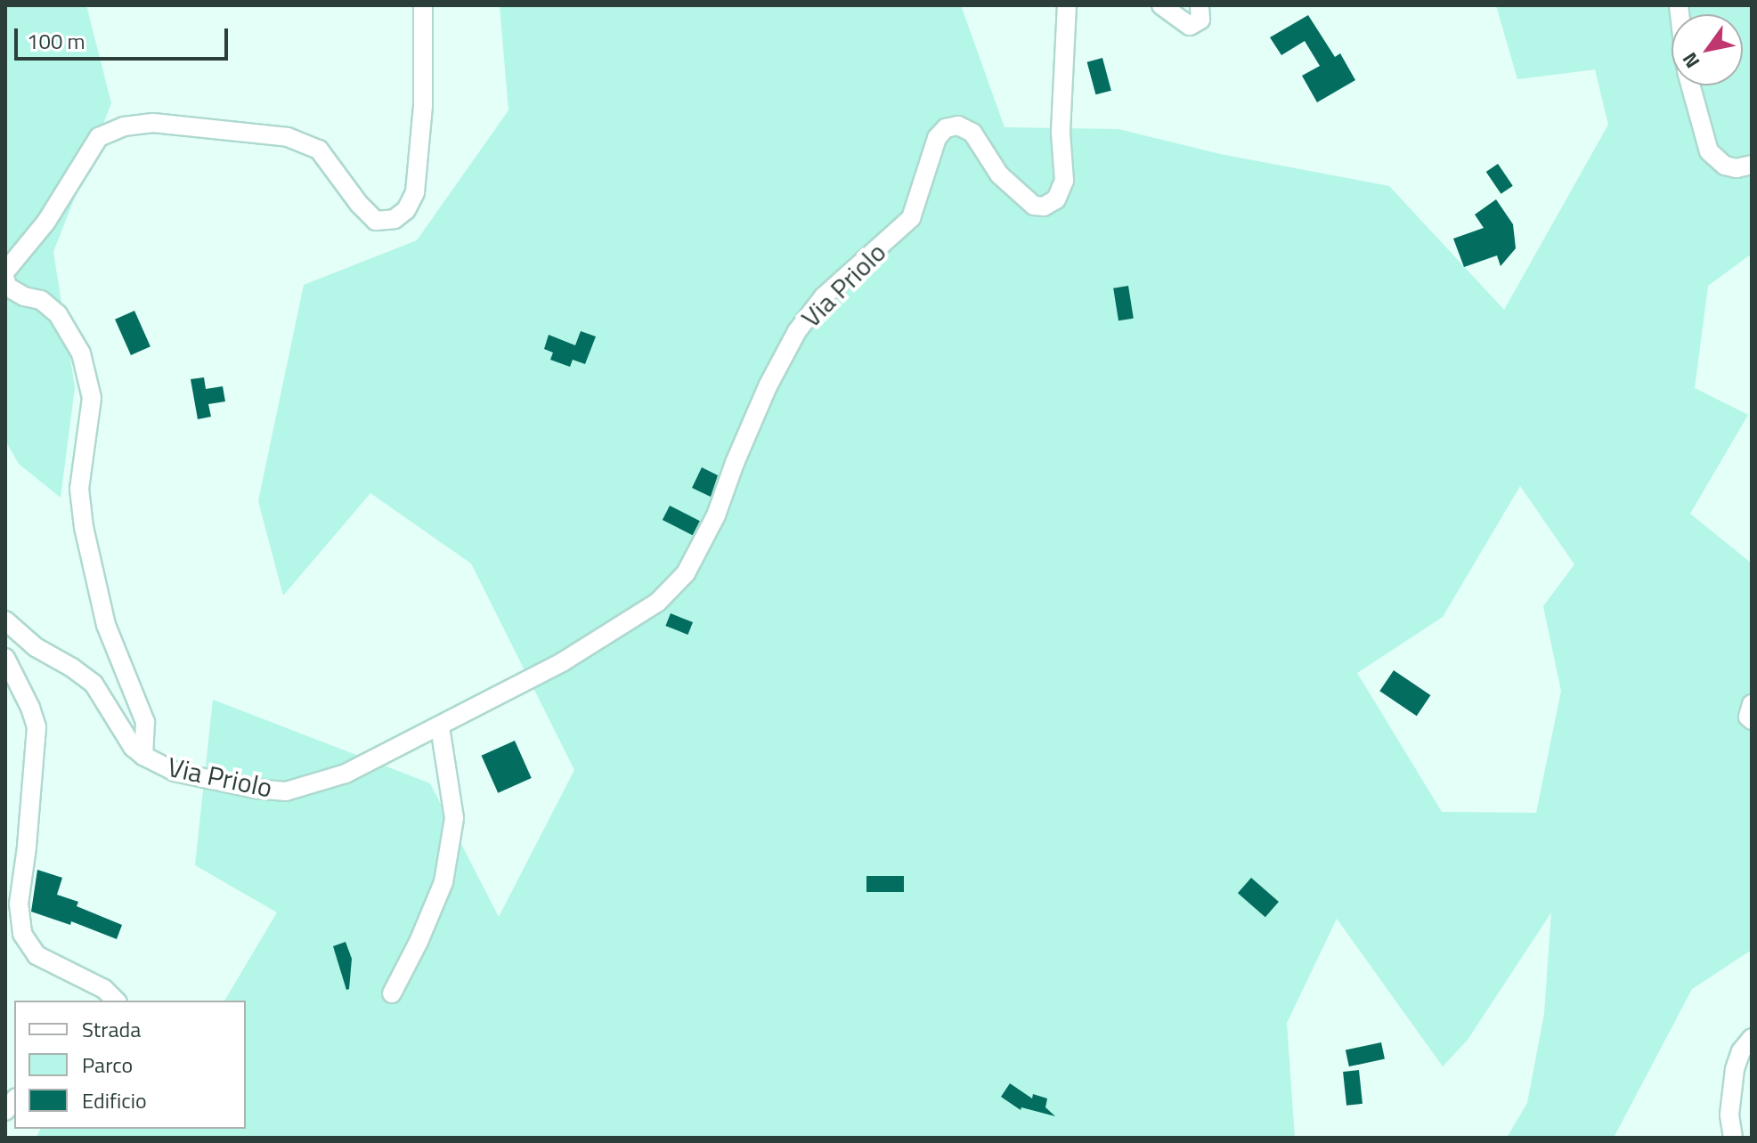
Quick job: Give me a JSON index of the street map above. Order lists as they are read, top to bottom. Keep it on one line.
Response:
{"streets":{"street":["Via Priolo"]},"legend":["Strada","Parco","Edificio"],"scale_bar":"100 m","north":"bottom left"}
